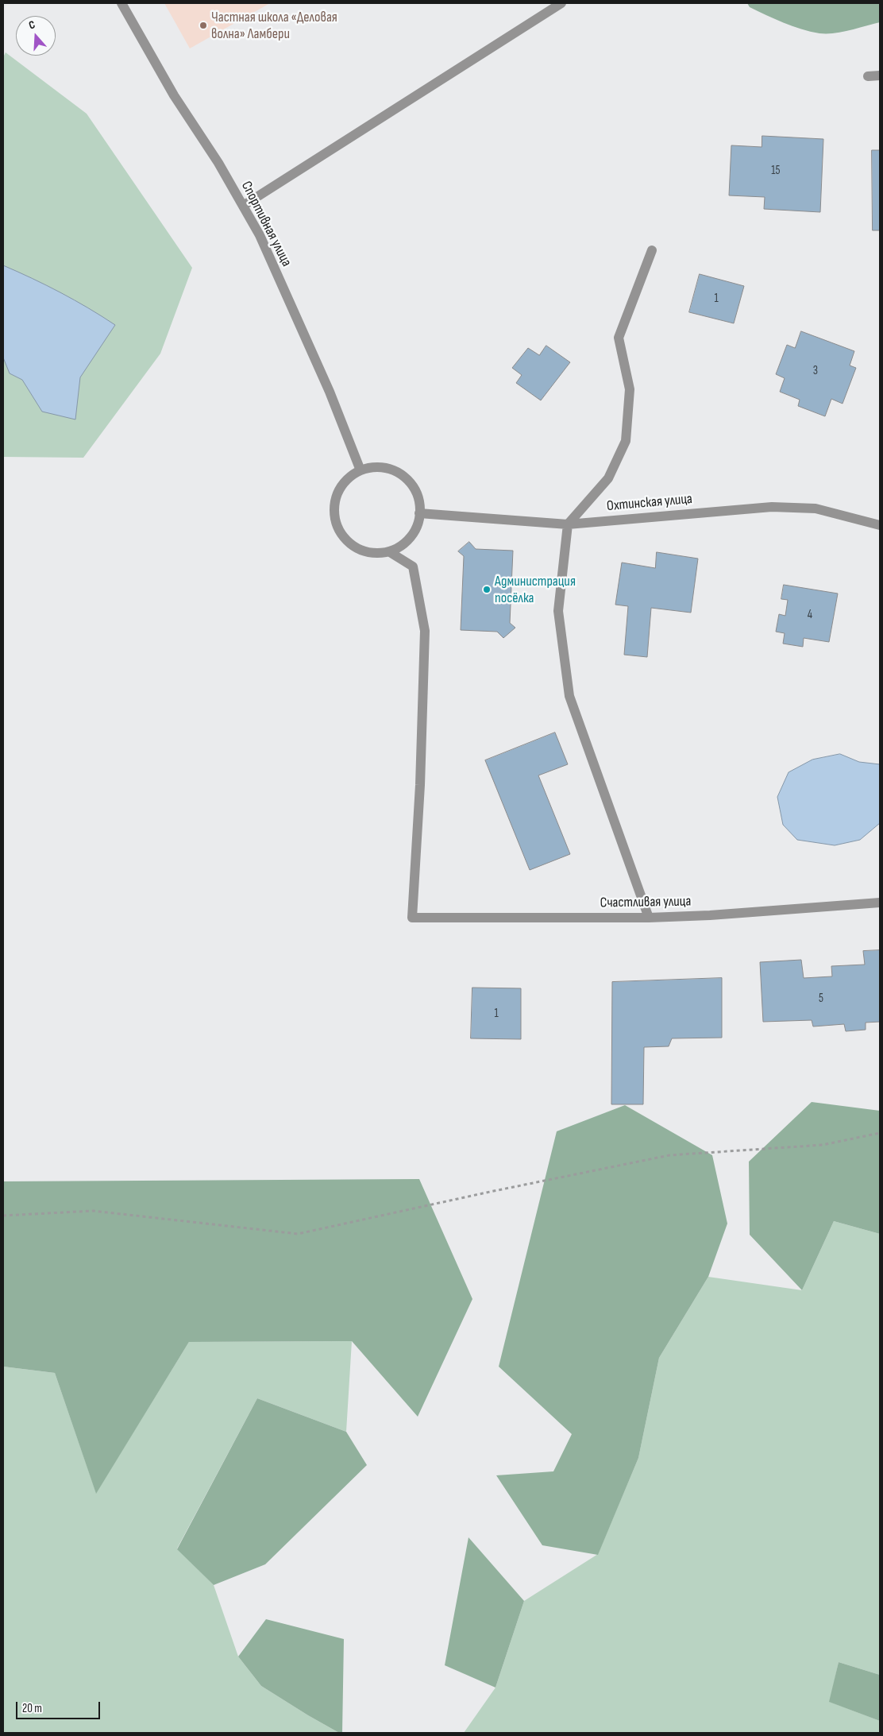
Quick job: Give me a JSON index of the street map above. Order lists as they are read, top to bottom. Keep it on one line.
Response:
{"streets":{"street":["Спортивная улица","Охтинская улица","Счастливая улица"]},"crossings":[["Спортивная улица","Охтинская улица"],["Спортивная улица","Счастливая улица"],["Охтинская улица","Счастливая улица"]],"places":["Частная школа «Деловая волна» Ламбери","Администрация посёлка"],"house_numbers":["15","1","3","4","5","1"],"scale_bar":"20 m","north":"top"}
